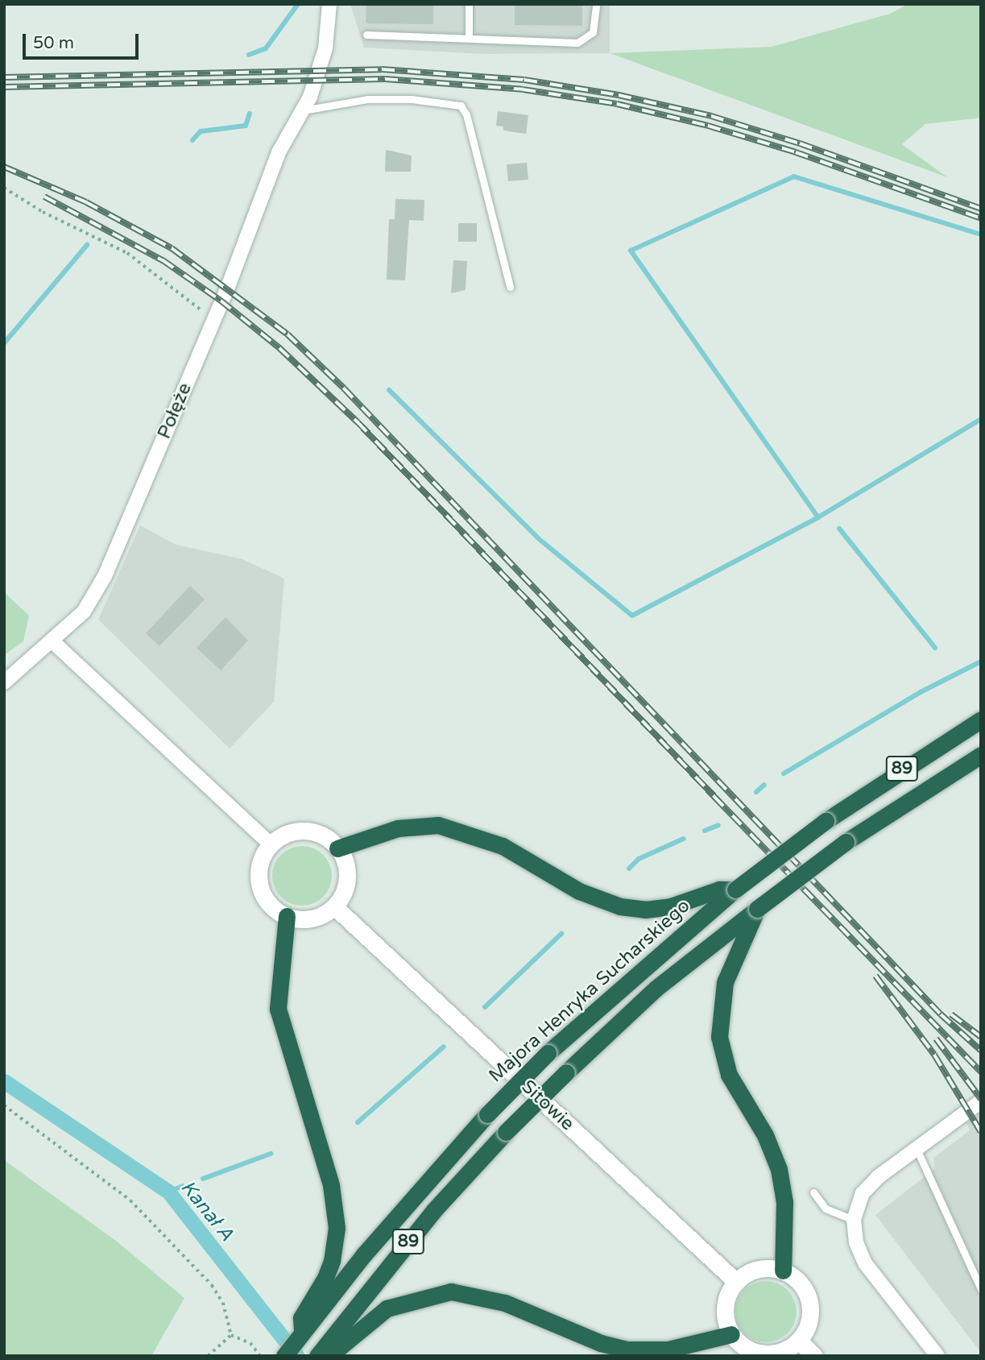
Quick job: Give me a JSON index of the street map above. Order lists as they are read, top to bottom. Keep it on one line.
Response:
{"streets":{"highway":["89","Majora Henryka Sucharskiego"],"street":["Połęże","Sitowie"]},"water":["Kanał A"],"scale_bar":"50 m"}
